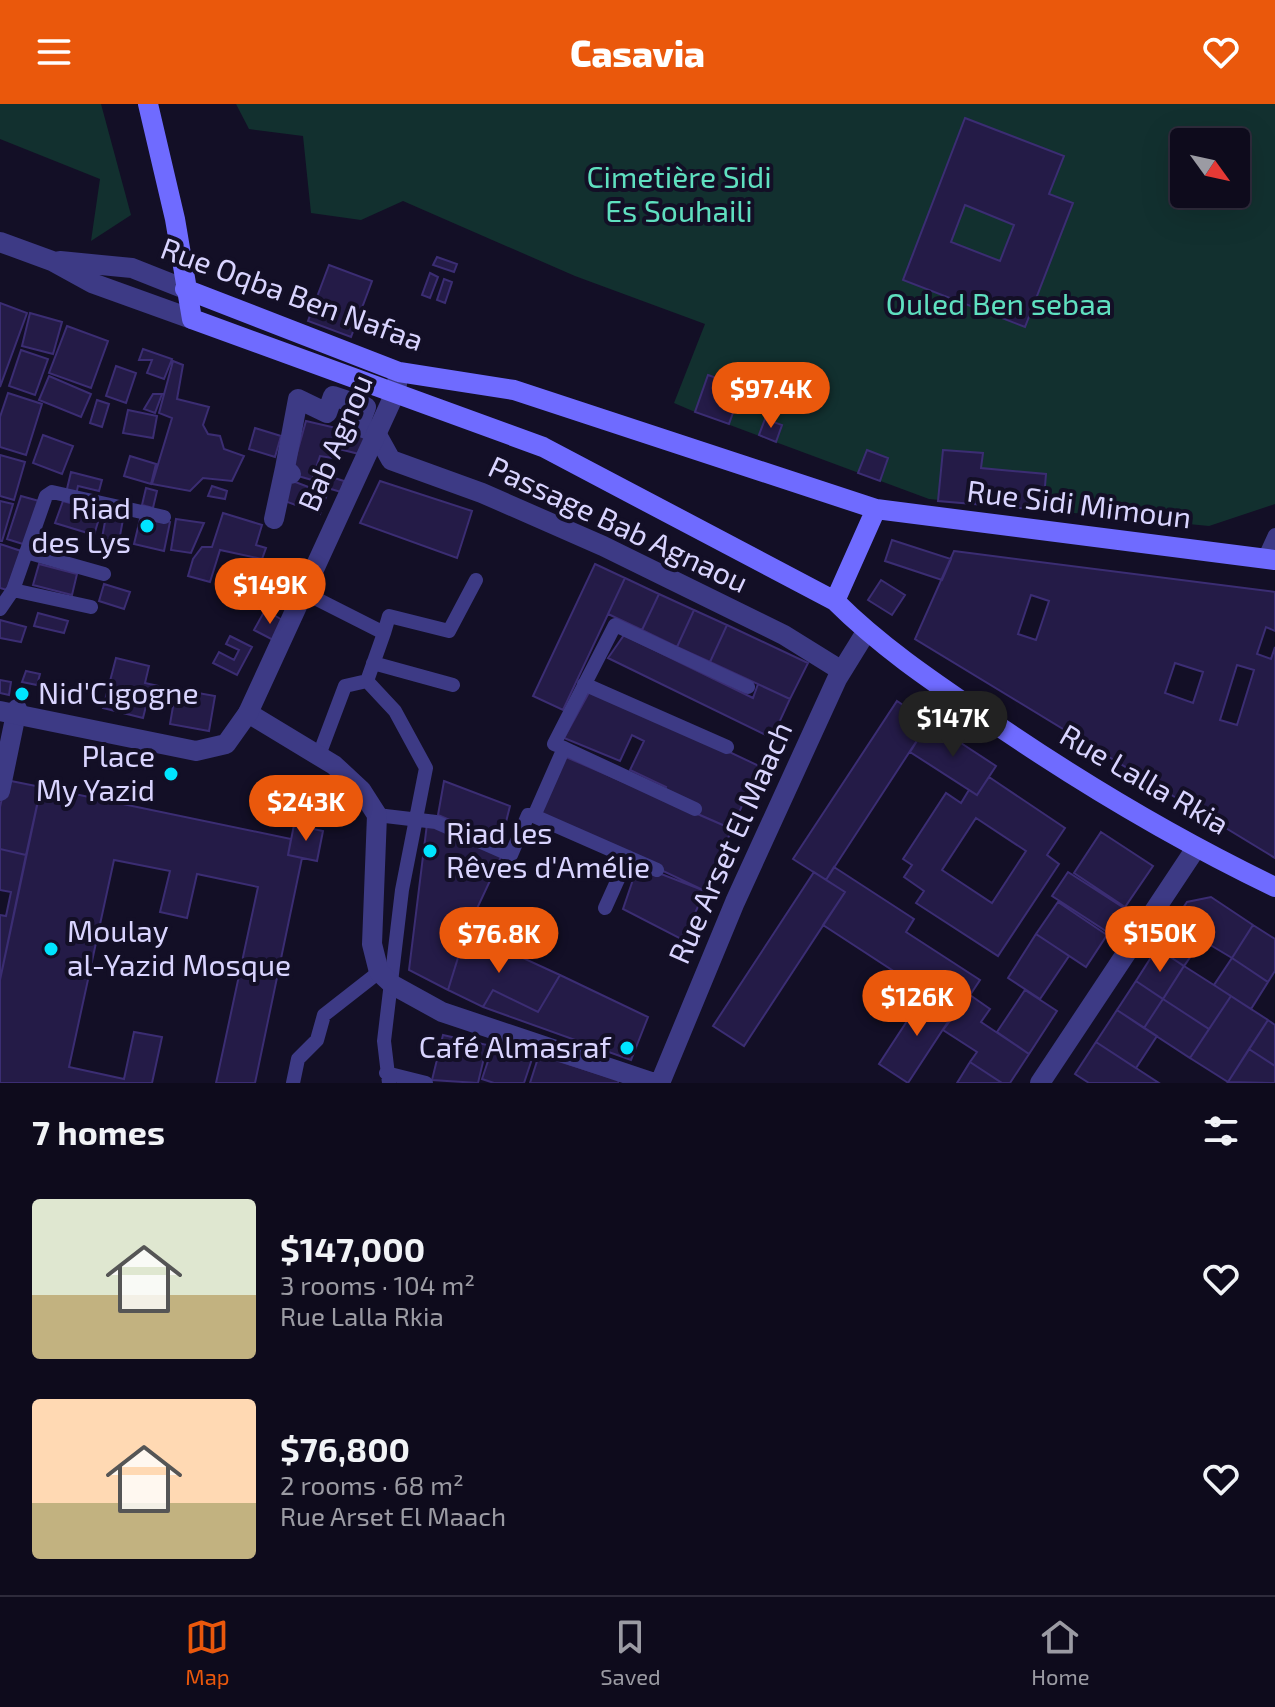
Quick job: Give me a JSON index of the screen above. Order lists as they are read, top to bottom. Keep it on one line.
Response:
{"streets":{"main road":["Rue Oqba Ben Nafaa","Rue Sidi Mimoun","Rue Lalla Rkia"],"street":["Bab Agnou","Passage Bab Agnaou","Rue Arset El Maach"]},"crossings":[["Rue Oqba Ben Nafaa","Bab Agnou"],["Rue Oqba Ben Nafaa","Rue Sidi Mimoun"],["Rue Oqba Ben Nafaa","Rue Lalla Rkia"],["Bab Agnou","Passage Bab Agnaou"],["Passage Bab Agnaou","Rue Arset El Maach"],["Rue Lalla Rkia","Rue Arset El Maach"]],"parks":["Cimetière Sidi Es Souhaili","Ouled Ben sebaa"],"places":["Riad des Lys","Nid'Cigogne","Place My Yazid","Riad les Rêves d'Amélie","Moulay al-Yazid Mosque","Café Almasraf"],"north":"bottom right","page":{"header":"Casavia","price":["$97.4K","$149K","$147K","$243K","$150K","$76.8K","$126K"],"heading":"7 homes","list":[{"name":"$147,000","note":"3 rooms · 104 m² · Rue Lalla Rkia"},{"name":"$76,800","note":"2 rooms · 68 m² · Rue Arset El Maach"}],"tabs":["Map","Saved","Home"]}}
